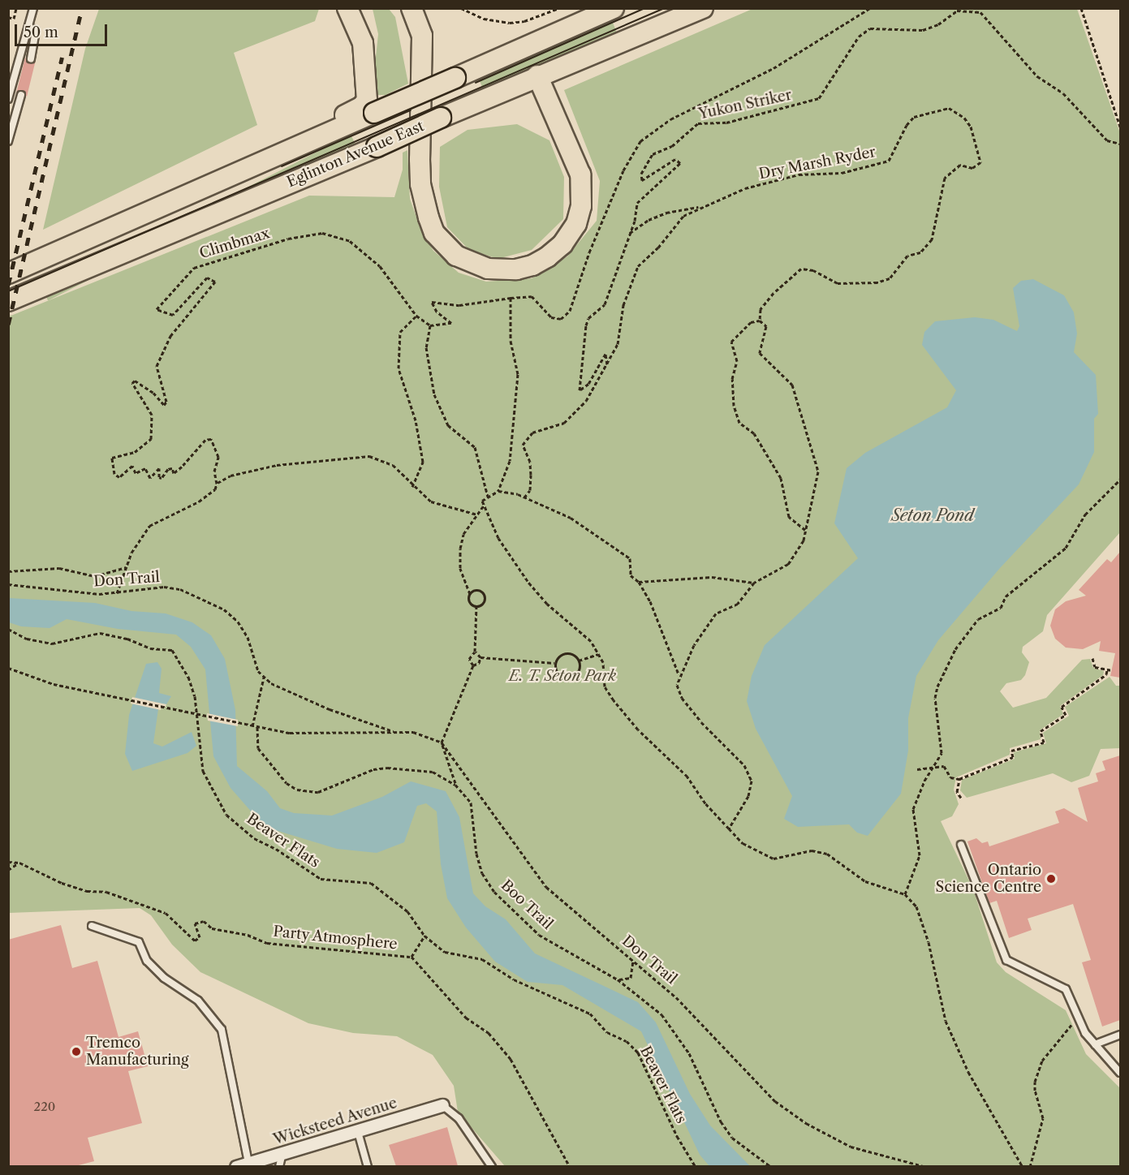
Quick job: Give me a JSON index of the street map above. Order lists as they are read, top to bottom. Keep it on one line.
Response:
{"streets":{"main road":["Eglinton Avenue East"],"street":["Wicksteed Avenue"],"path":["Yukon Striker","Dry Marsh Ryder","Climbmax","Don Trail","Beaver Flats","Boo Trail","Party Atmosphere"]},"crossings":[["Yukon Striker","Dry Marsh Ryder"]],"water":["Seton Pond"],"parks":["E. T. Seton Park"],"places":["Ontario Science Centre","Tremco Manufacturing"],"house_numbers":["220"],"scale_bar":"50 m"}
